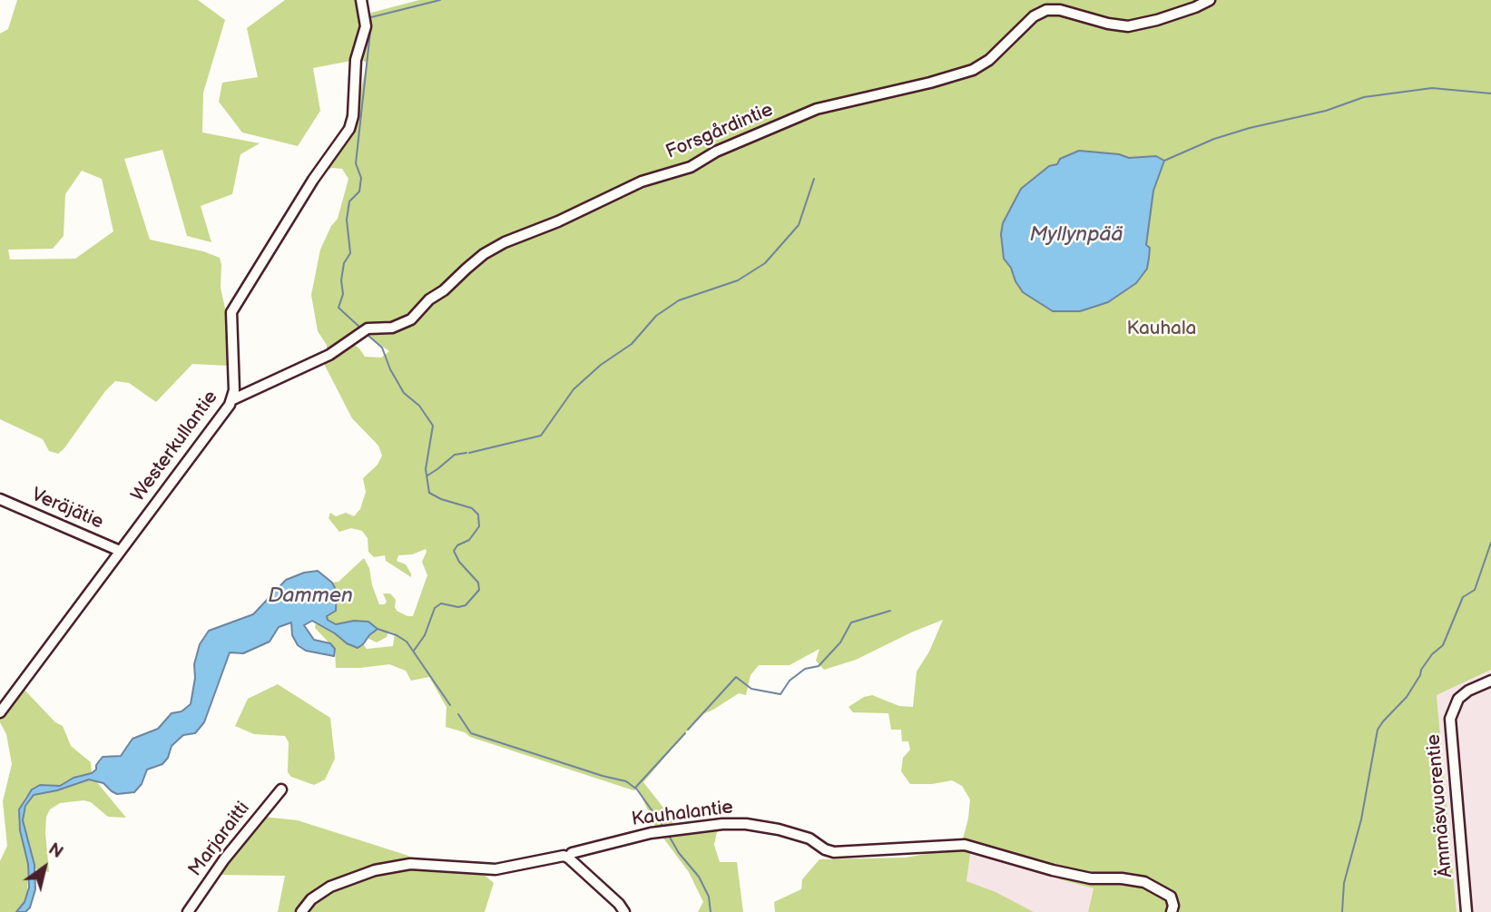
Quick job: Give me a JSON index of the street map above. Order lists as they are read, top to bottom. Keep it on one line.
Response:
{"streets":{"street":["Forsgårdintie","Westerkullantie","Veräjätie","Ämmäsvuorentie","Kauhalantie","Marjaraitti"]},"crossings":[["Forsgårdintie","Westerkullantie"],["Westerkullantie","Veräjätie"]],"water":["Myllynpää","Dammen"],"parks":["Kauhala"],"north":"top right"}
